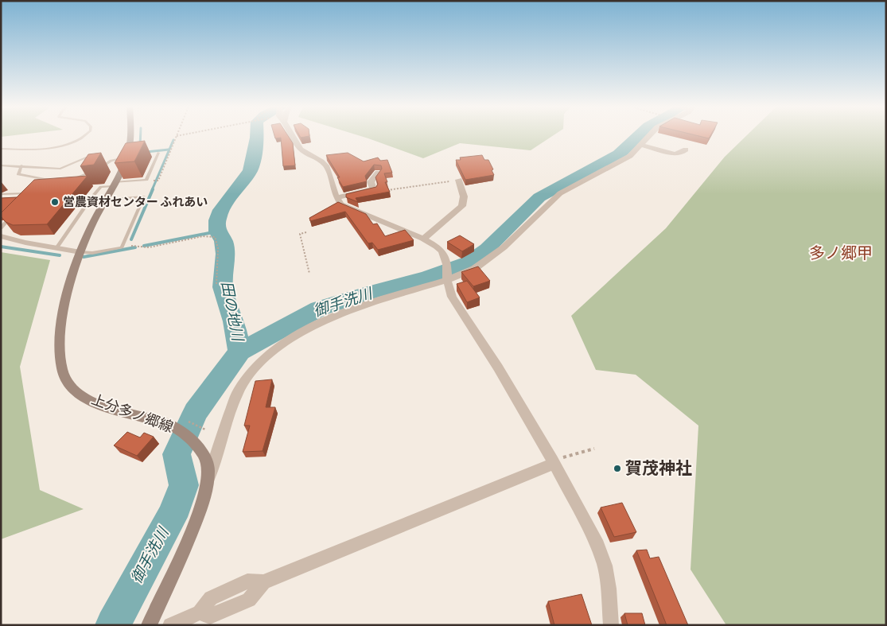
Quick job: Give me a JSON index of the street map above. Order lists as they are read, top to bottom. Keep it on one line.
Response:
{"streets":{"main road":["上分多ノ郷線"]},"districts":["多ノ郷甲"],"water":["御手洗川","田の地川"],"places":["営農資材センター ふれあい","賀茂神社"]}
